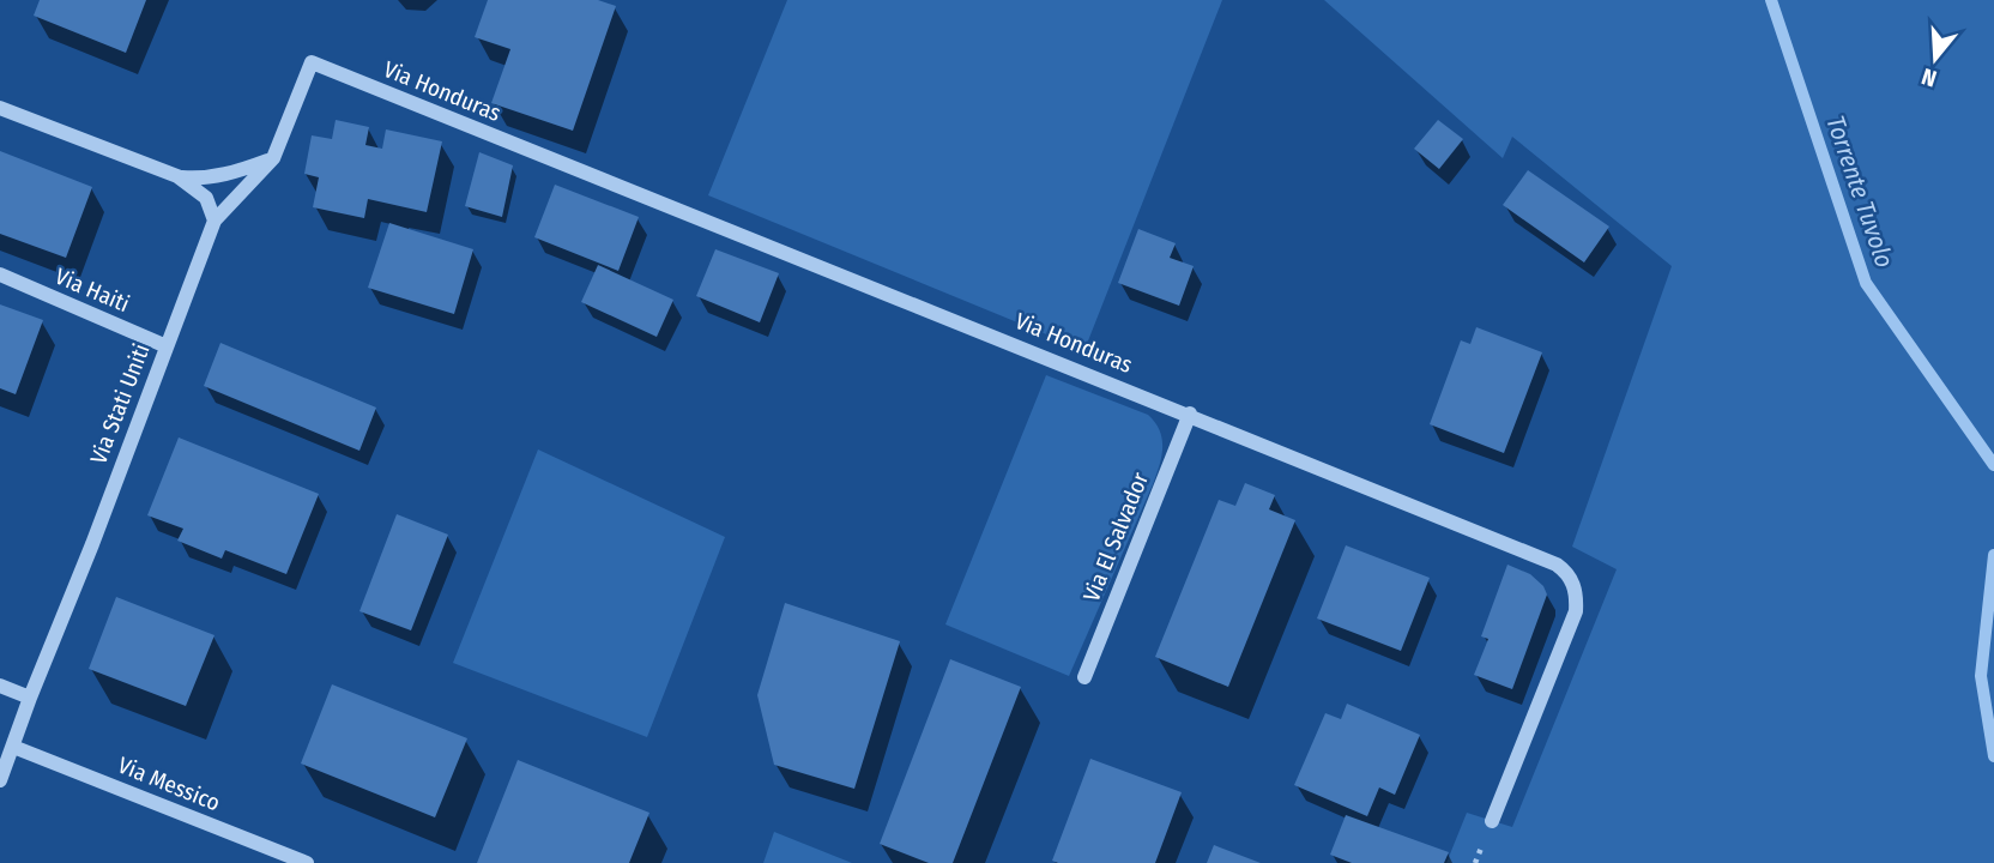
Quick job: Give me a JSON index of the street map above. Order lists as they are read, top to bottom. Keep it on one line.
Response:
{"streets":{"street":["Via Honduras","Via Haiti","Via Stati Uniti","Via El Salvador","Via Messico"]},"crossings":[["Via Honduras","Via Stati Uniti"],["Via Honduras","Via El Salvador"],["Via Haiti","Via Stati Uniti"],["Via Stati Uniti","Via Messico"]],"water":["Torrente Tuvolo"],"north":"bottom"}
